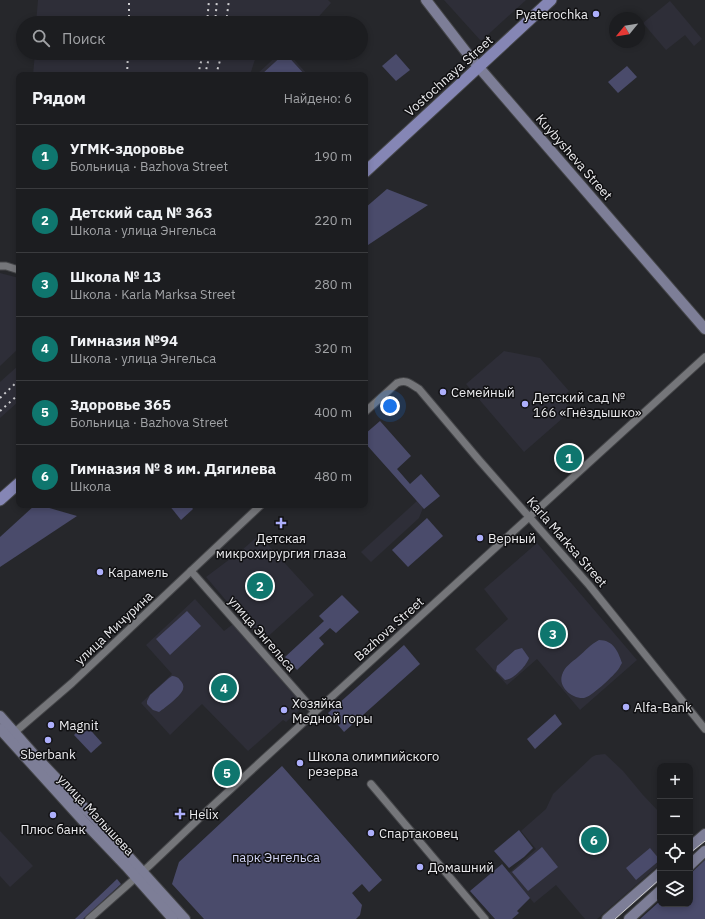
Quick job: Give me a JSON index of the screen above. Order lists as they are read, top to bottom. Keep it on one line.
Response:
{"streets":{"main road":["Vostochnaya Street","Kuybysheva Street","улица Малышева"],"street":["Karla Marksa Street","улица Мичурина","Bazhova Street","улица Энгельса"]},"crossings":[["Vostochnaya Street","Kuybysheva Street"],["Karla Marksa Street","Bazhova Street"],["улица Мичурина","улица Энгельса"],["улица Мичурина","улица Малышева"],["Bazhova Street","улица Энгельса"],["Bazhova Street","улица Малышева"]],"parks":["парк Энгельса"],"places":{"other":["Pyaterochka","Семейный","Детский сад № 166 «Гнёздышко»","Верный","Карамель","Alfa-Bank","Хозяйка Медной горы","Magnit","Sberbank","Школа олимпийского резерва","Плюс банк","Спартаковец","Домашний"],"health":["Детская микрохирургия глаза","Helix"]},"north":"bottom left","page":{"search":"Поиск","heading":["Рядом","Найдено: 6"],"list":[{"mark":"1","name":"УГМК-здоровье","note":"Больница · Bazhova Street","value":"190 m"},{"mark":"2","name":"Детский сад № 363","note":"Школа · улица Энгельса","value":"220 m"},{"mark":"3","name":"Школа № 13","note":"Школа · Karla Marksa Street","value":"280 m"},{"mark":"4","name":"Гимназия №94","note":"Школа · улица Энгельса","value":"320 m"},{"mark":"5","name":"Здоровье 365","note":"Больница · Bazhova Street","value":"400 m"},{"mark":"6","name":"Гимназия № 8 им. Дягилева","note":"Школа","value":"480 m"}],"pins":["1","2","3","4","5","6"],"map_buttons":["+","−"]}}
